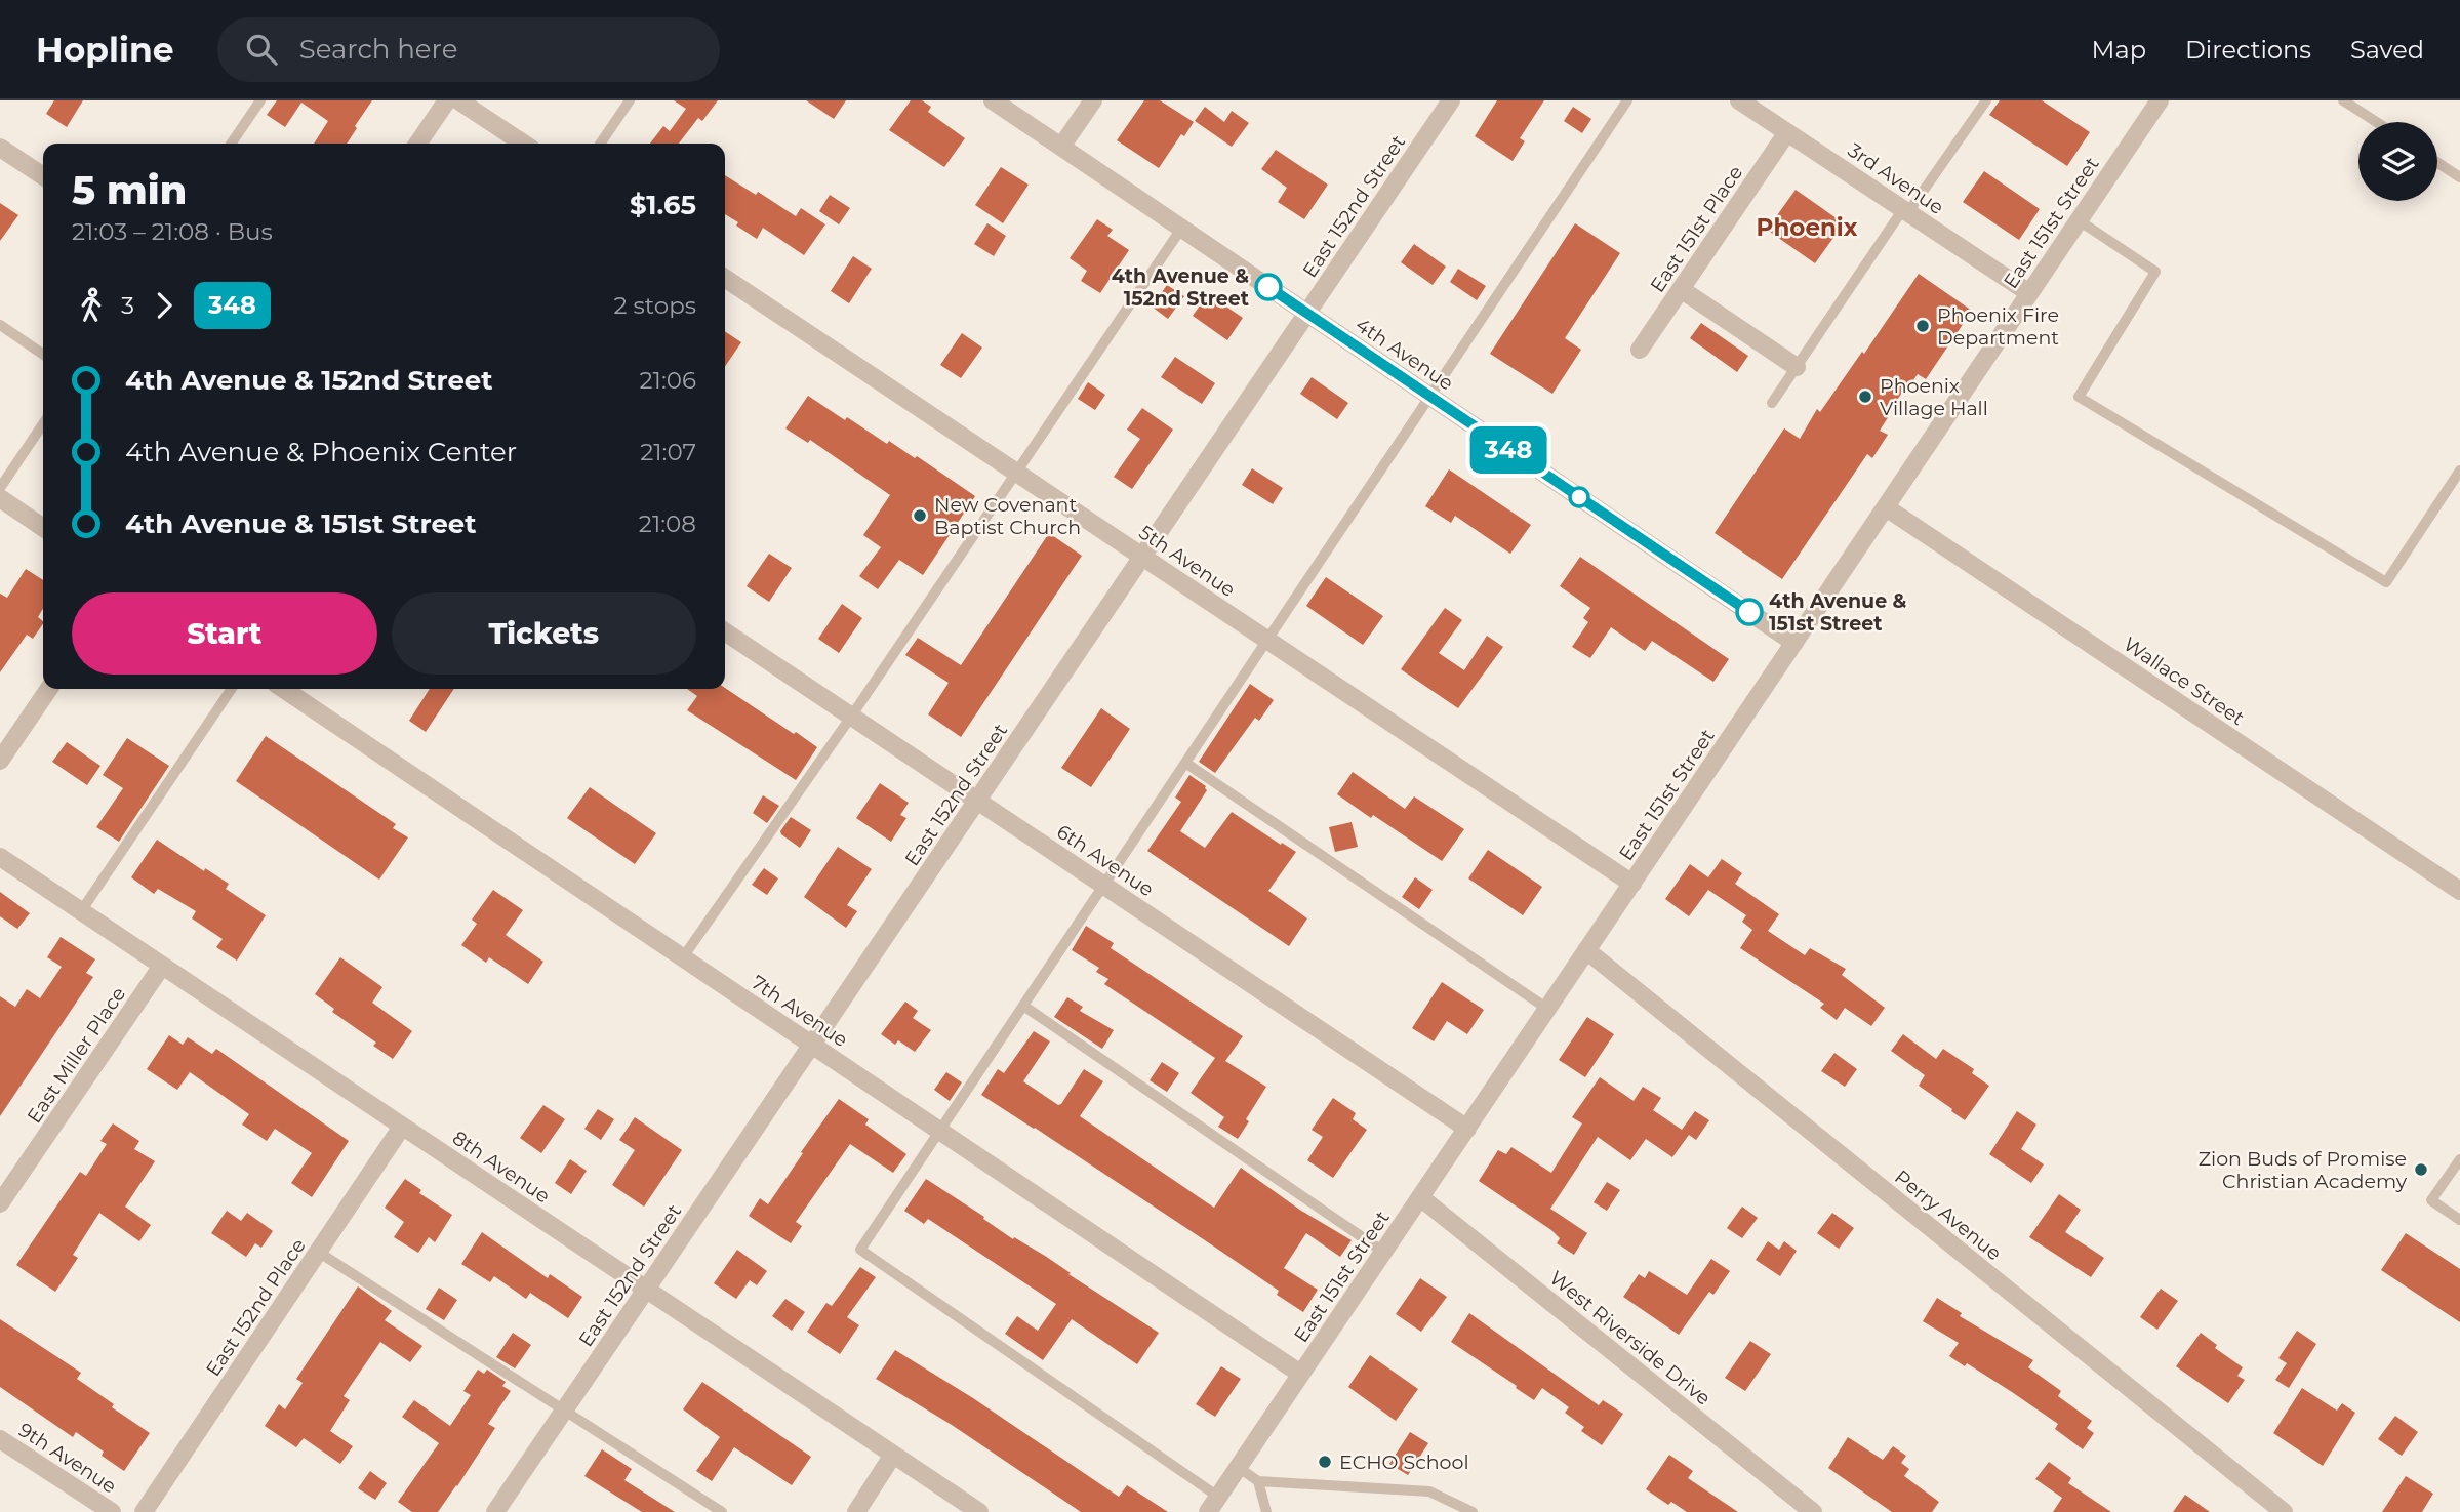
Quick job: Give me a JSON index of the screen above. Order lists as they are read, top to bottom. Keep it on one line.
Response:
{"streets":{"street":["3rd Avenue","East 152nd Street","East 151st Street","East 151st Place","4th Avenue","5th Avenue","Wallace Street","6th Avenue","7th Avenue","East Miller Place","8th Avenue","Perry Avenue","East 152nd Place","West Riverside Drive","9th Avenue"]},"crossings":[["3rd Avenue","East 151st Street"],["3rd Avenue","East 151st Place"],["East 152nd Street","4th Avenue"],["East 152nd Street","5th Avenue"],["East 152nd Street","6th Avenue"],["East 152nd Street","7th Avenue"],["East 152nd Street","8th Avenue"],["East 151st Street","4th Avenue"],["East 151st Street","5th Avenue"],["East 151st Street","Wallace Street"],["East 151st Street","6th Avenue"],["East 151st Street","7th Avenue"],["East 151st Street","Perry Avenue"],["East 151st Street","West Riverside Drive"],["East Miller Place","8th Avenue"],["8th Avenue","East 152nd Place"]],"districts":["Phoenix"],"places":["4th Avenue & 152nd Street","Phoenix Fire Department","Phoenix Village Hall","New Covenant Baptist Church","4th Avenue & 151st Street","Zion Buds of Promise Christian Academy","ECHO School"],"lines":["bus line 348"],"page":{"header":"Hopline","search":"Search here","nav":["Map","Directions","Saved"],"on_map":"348","heading":["5 min","21:03 – 21:08 · Bus","$1.65"],"legs":["3","348","2 stops"],"list":[{"name":"4th Avenue & 152nd Street","value":"21:06"},{"name":"4th Avenue & Phoenix Center","value":"21:07"},{"name":"4th Avenue & 151st Street","value":"21:08"}],"buttons":["Start","Tickets"]}}
